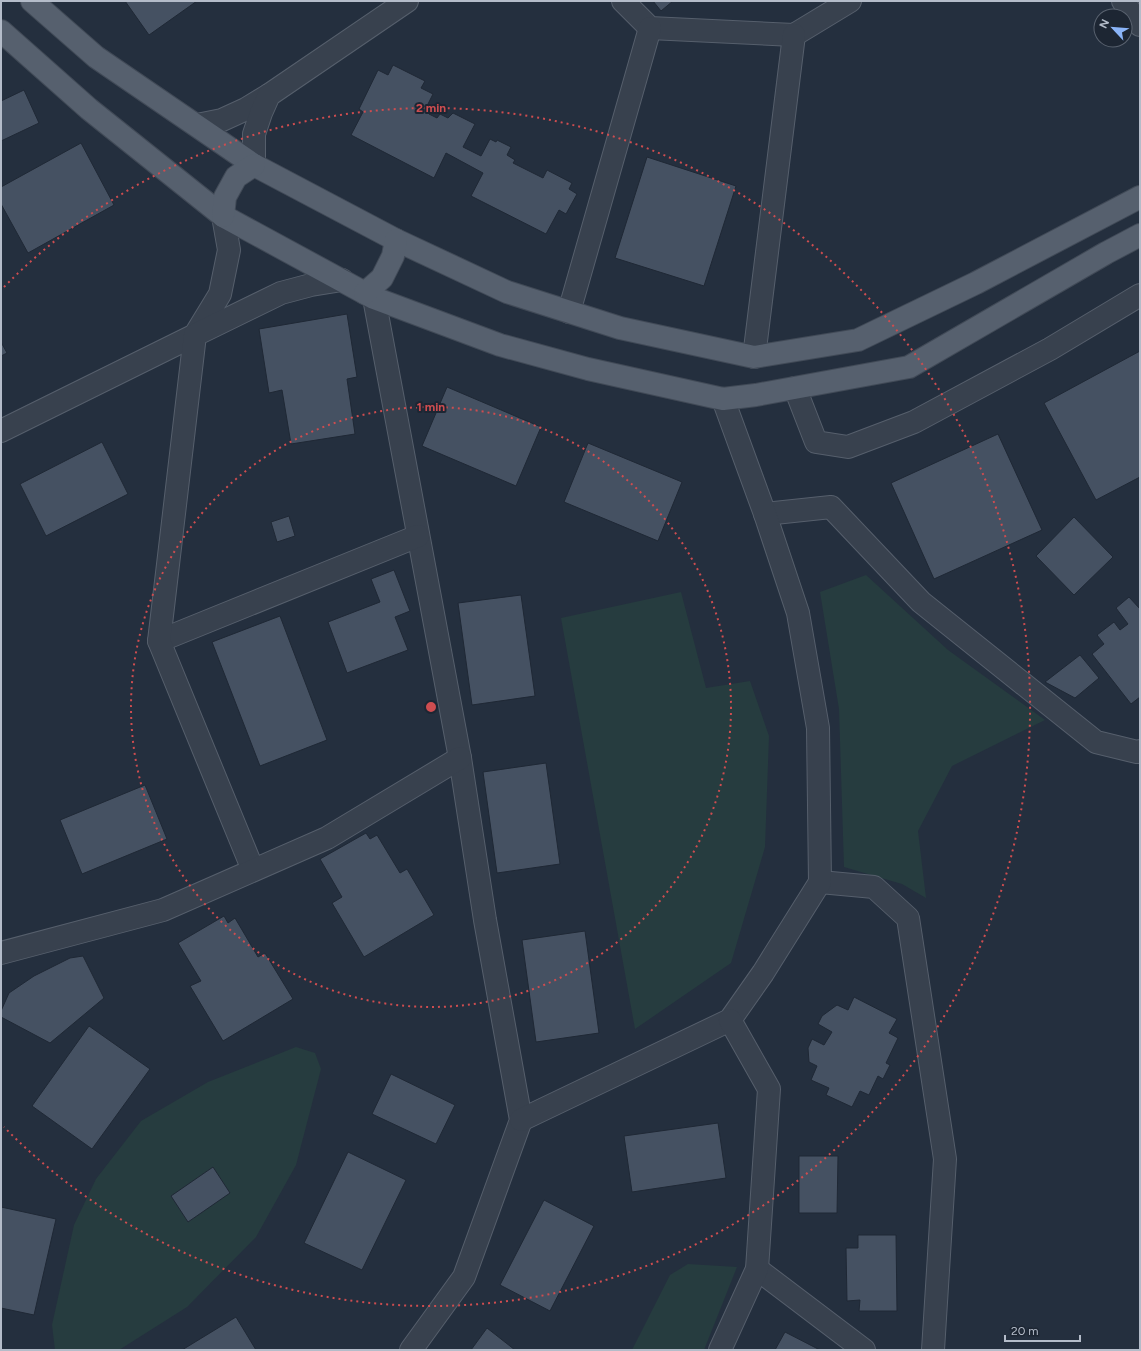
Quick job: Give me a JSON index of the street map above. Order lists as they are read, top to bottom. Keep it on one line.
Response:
{"scale_bar":"20 m","north":"top left","rings":["2 min","1 min"]}
